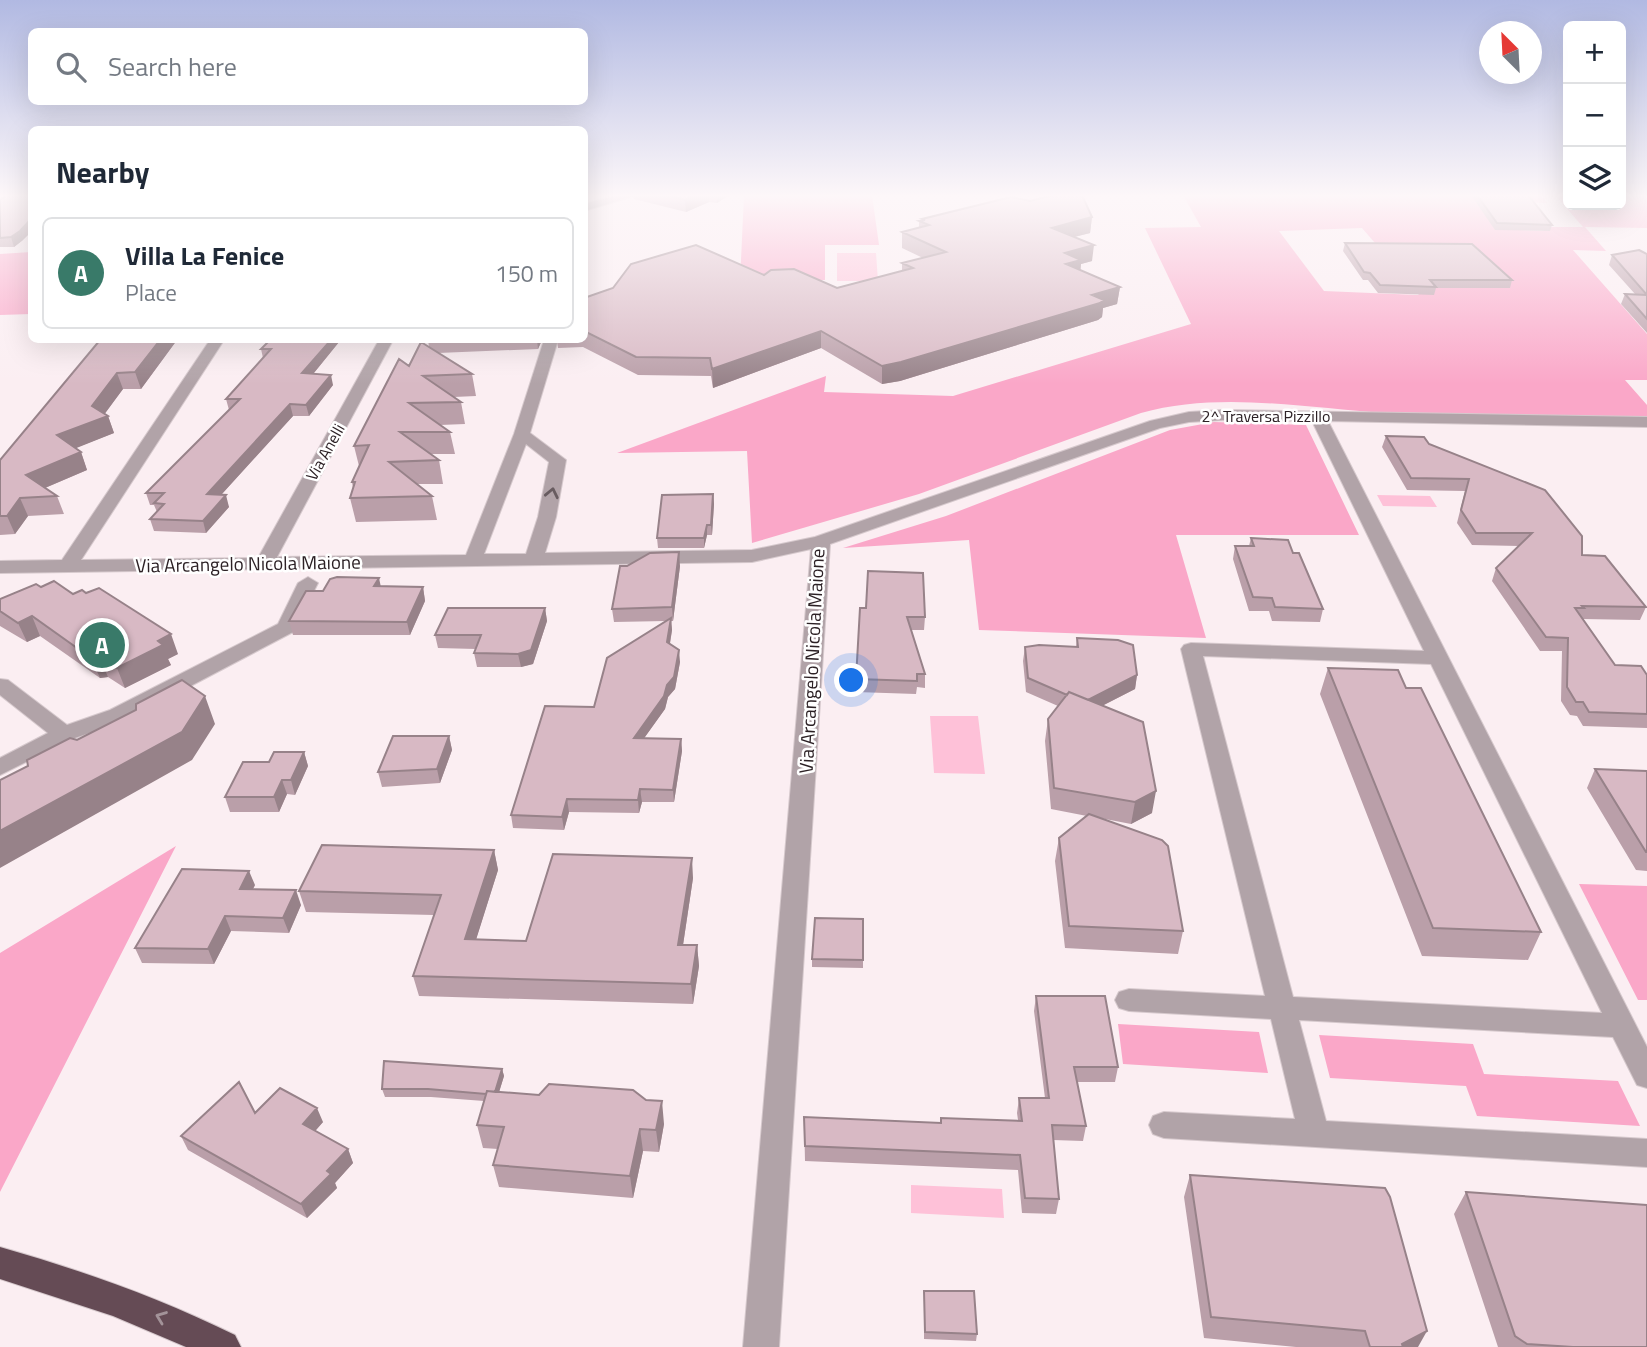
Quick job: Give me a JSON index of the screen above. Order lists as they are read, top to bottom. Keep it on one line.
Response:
{"streets":{"street":["2^ Traversa Pizzillo","Via Anelli","Via Arcangelo Nicola Maione"]},"crossings":[["2^ Traversa Pizzillo","Via Arcangelo Nicola Maione"],["Via Anelli","Via Arcangelo Nicola Maione"]],"north":"top left","page":{"map_buttons":["+","−"],"search":"Search here","heading":"Nearby","list":[{"mark":"A","name":"Villa La Fenice","note":"Place","value":"150 m"}],"pins":"A"}}
